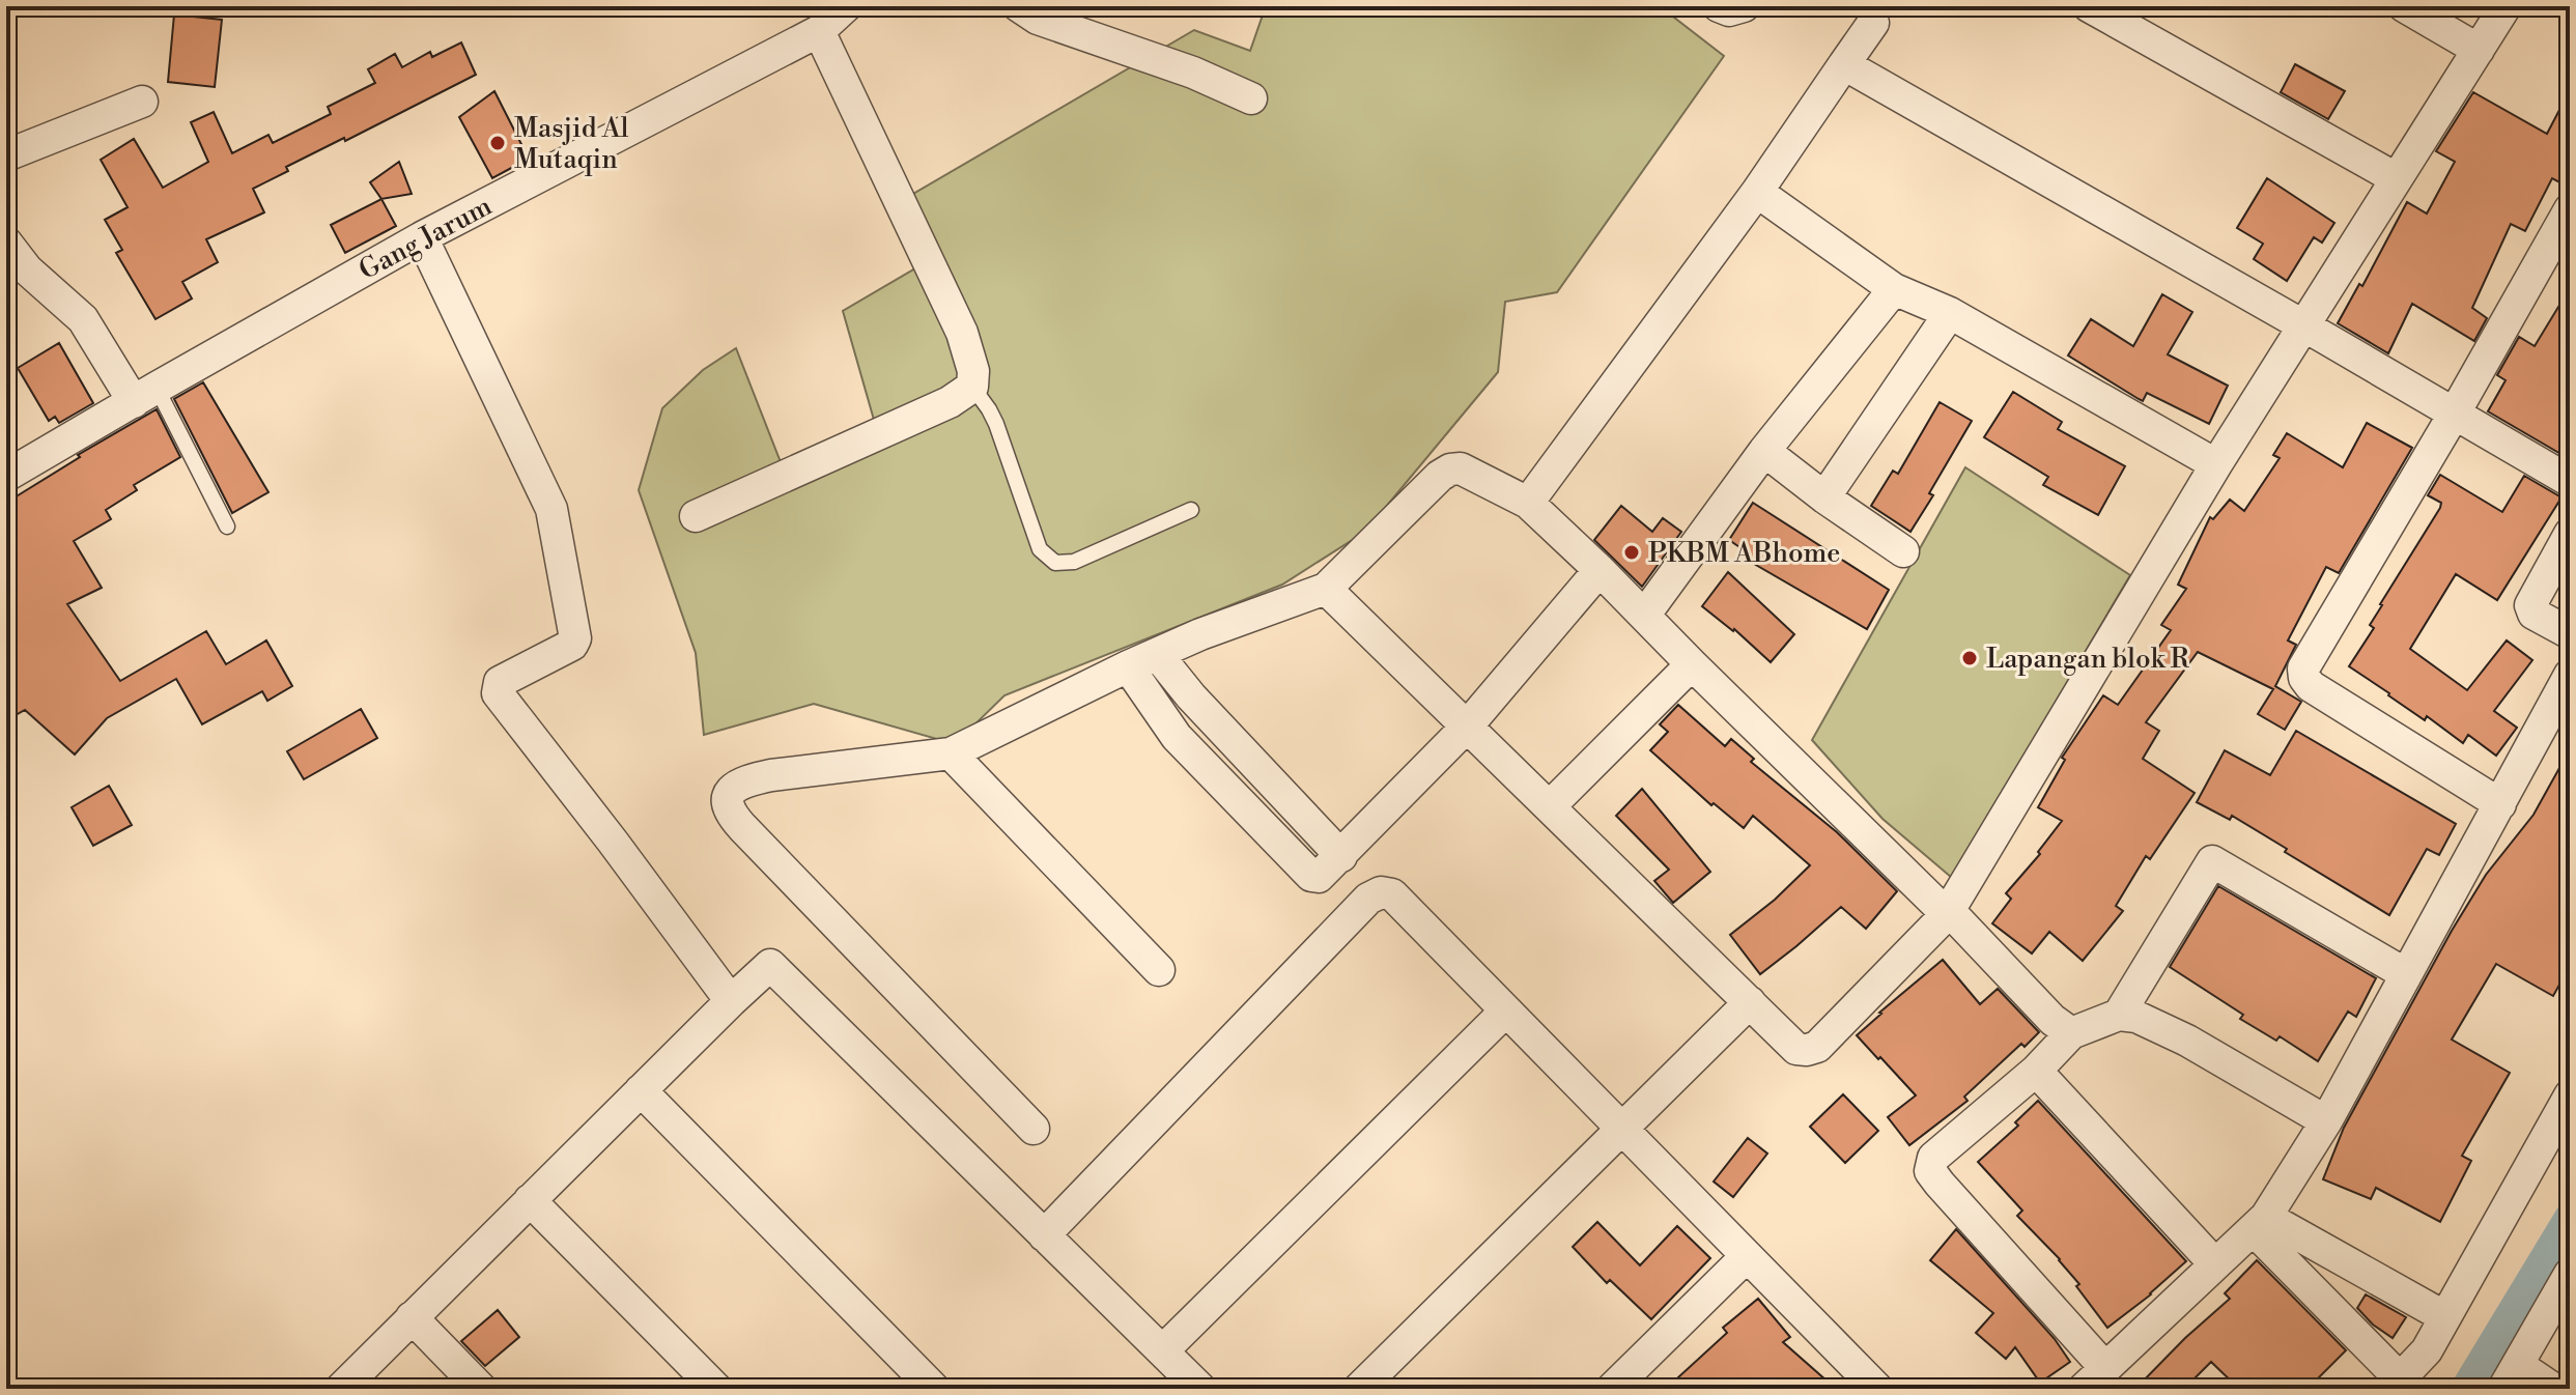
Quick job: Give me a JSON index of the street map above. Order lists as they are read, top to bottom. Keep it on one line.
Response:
{"streets":{"street":["Gang Jarum"]},"places":["Masjid Al Mutaqin","PKBM ABhome","Lapangan blok R"]}
